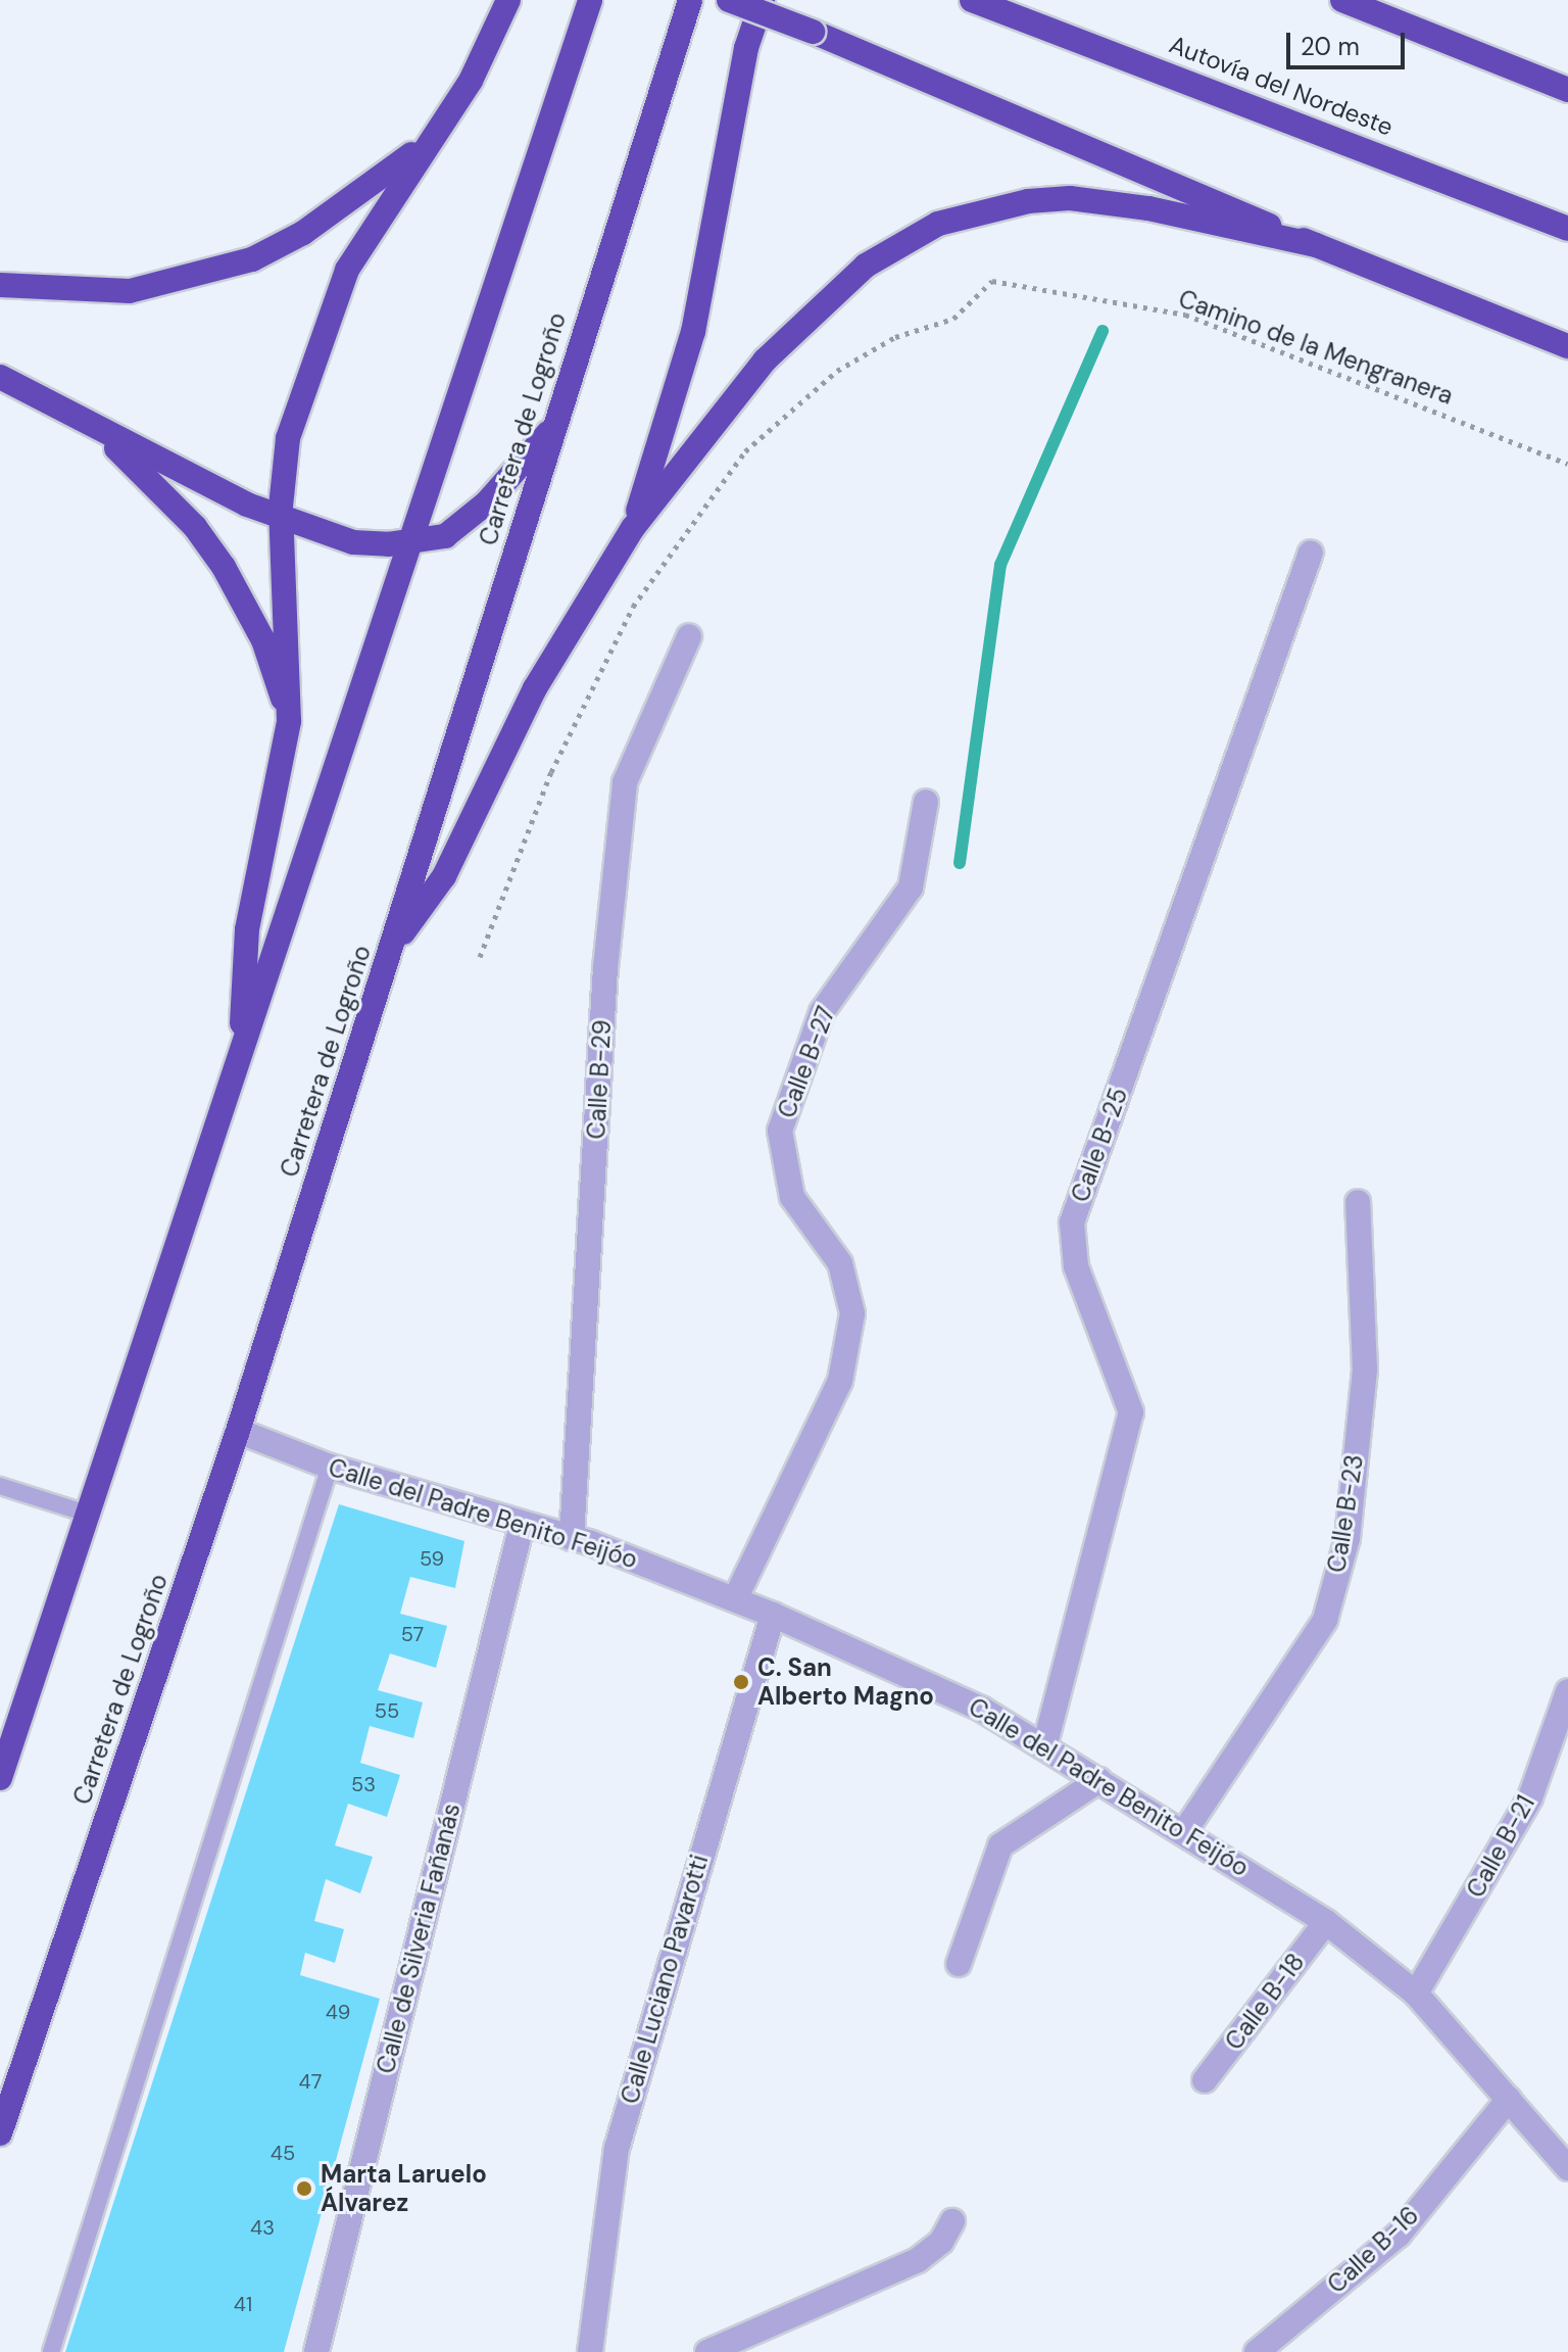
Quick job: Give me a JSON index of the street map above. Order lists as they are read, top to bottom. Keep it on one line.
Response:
{"streets":{"highway":["Autovía del Nordeste","Carretera de Logroño"],"street":["Calle B-27","Calle B-29","Calle B-25","Calle del Padre Benito Feijóo","Calle B-23","Calle B-21","Calle de Silveria Fañanás","Calle Luciano Pavarotti","Calle B-18","Calle B-16"],"path":["Camino de la Mengranera"]},"crossings":[["Carretera de Logroño","Calle del Padre Benito Feijóo"],["Calle B-27","Calle del Padre Benito Feijóo"],["Calle B-29","Calle del Padre Benito Feijóo"],["Calle B-25","Calle del Padre Benito Feijóo"],["Calle del Padre Benito Feijóo","Calle B-23"],["Calle del Padre Benito Feijóo","Calle B-21"],["Calle del Padre Benito Feijóo","Calle de Silveria Fañanás"],["Calle del Padre Benito Feijóo","Calle Luciano Pavarotti"],["Calle del Padre Benito Feijóo","Calle B-18"],["Calle del Padre Benito Feijóo","Calle B-16"]],"places":["C. San Alberto Magno","Marta Laruelo Álvarez"],"house_numbers":["59","57","55","53","49","47","45","43","41"],"scale_bar":"20 m"}
